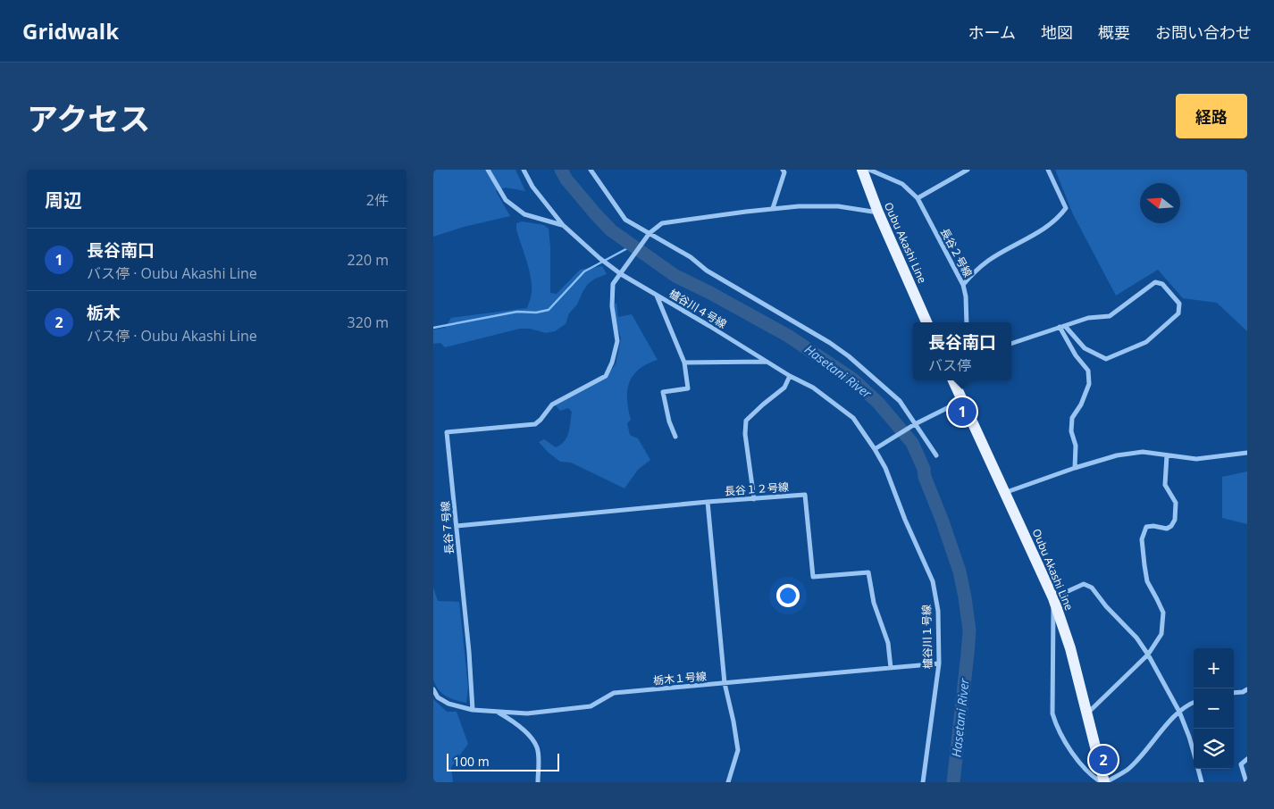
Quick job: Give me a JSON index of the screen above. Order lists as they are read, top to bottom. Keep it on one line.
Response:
{"streets":{"main road":["Oubu Akashi Line"],"street":["長谷２号線","櫨谷川４号線","長谷１２号線","長谷７号線","櫨谷川１号線","栃木１号線"]},"crossings":[["櫨谷川４号線","長谷７号線"],["櫨谷川４号線","櫨谷川１号線"],["長谷１２号線","長谷７号線"],["長谷１２号線","栃木１号線"],["長谷７号線","栃木１号線"],["櫨谷川１号線","栃木１号線"]],"water":["Hasetani River"],"scale_bar":"100 m","north":"left","page":{"header":"Gridwalk","nav":["ホーム","地図","概要","お問い合わせ"],"title":"アクセス","buttons":"経路","heading":["周辺","2件"],"list":[{"mark":"1","name":"長谷南口","note":"バス停 · Oubu Akashi Line","value":"220 m"},{"mark":"2","name":"栃木","note":"バス停 · Oubu Akashi Line","value":"320 m"}],"popup":["長谷南口","バス停"],"pins":["1","2"],"map_buttons":["+","−"],"scale":"100 m"}}
